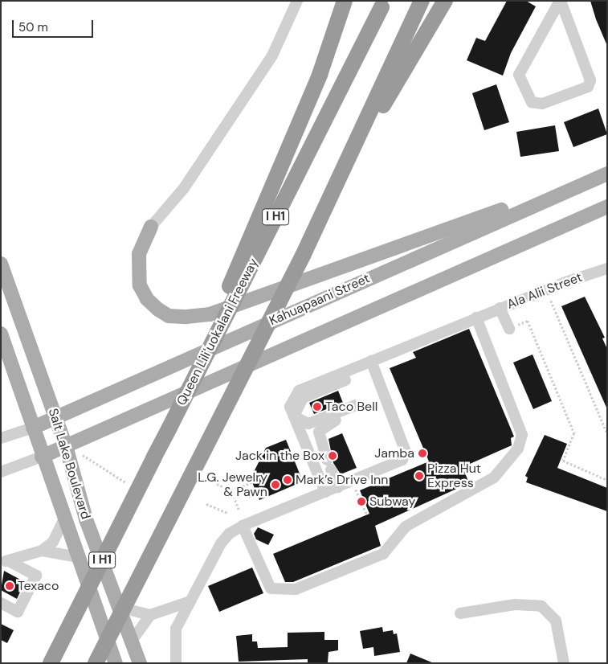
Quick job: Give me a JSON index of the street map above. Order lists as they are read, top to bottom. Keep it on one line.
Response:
{"streets":{"highway":["I H1","Queen Liliʻuokalani Freeway"],"main road":["Kahuapaani Street","Salt Lake Boulevard"],"street":["Ala Alii Street"]},"crossings":[["Kahuapaani Street","Salt Lake Boulevard"]],"places":["Taco Bell","Jamba","Jack in the Box","Pizza Hut Express","Mark’s Drive Inn","L.G. Jewelry & Pawn","Subway","Texaco"],"scale_bar":"50 m"}
